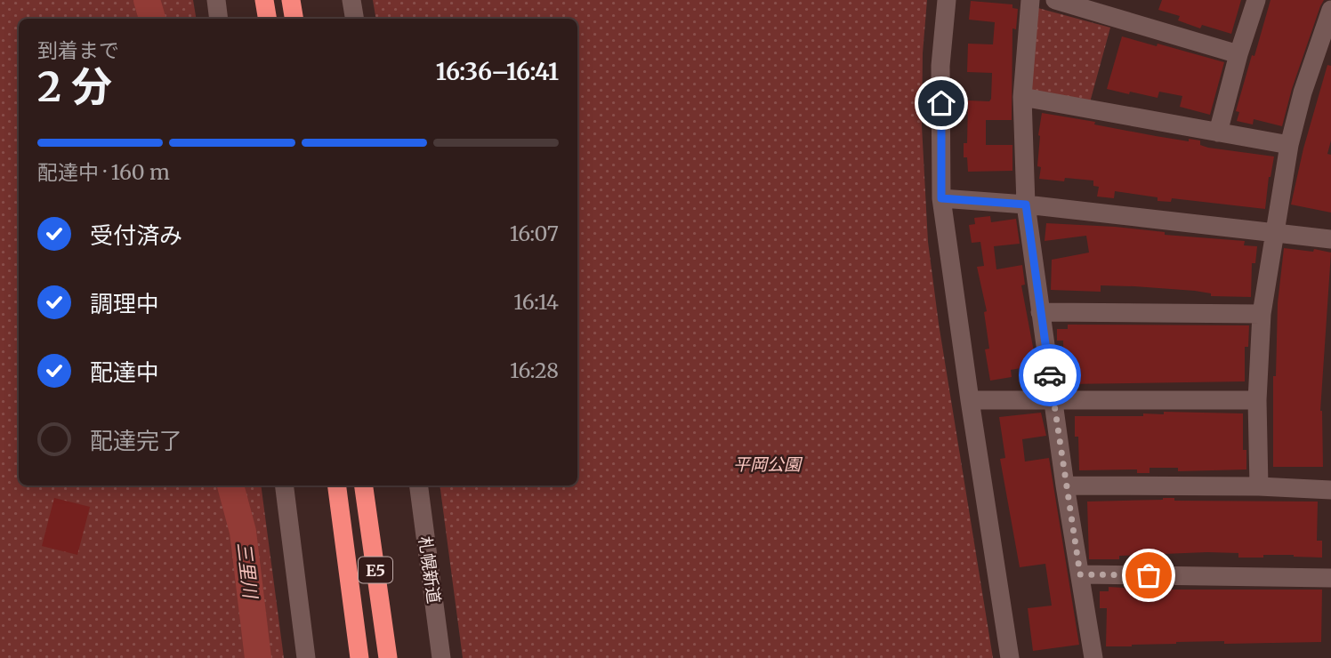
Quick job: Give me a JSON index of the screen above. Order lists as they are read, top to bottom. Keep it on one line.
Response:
{"streets":{"highway":["E5"],"street":["札幌新道"]},"water":["三里川"],"parks":["平岡公園"],"page":{"heading":["2 分","到着まで","16:36–16:41"],"bar":"配達中 · 160 m","list":[["受付済み","16:07"],["調理中","16:14"],["配達中","16:28"],"配達完了"]}}
